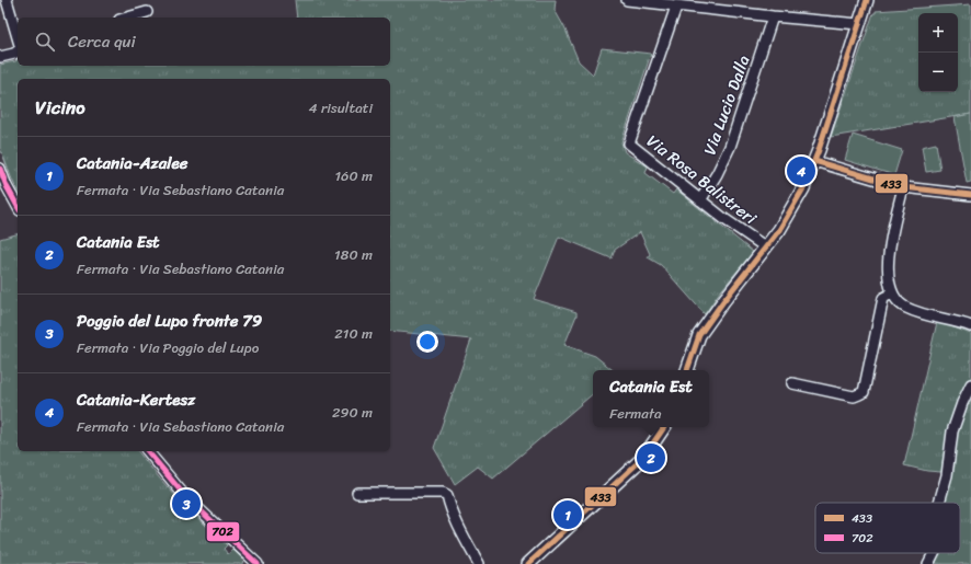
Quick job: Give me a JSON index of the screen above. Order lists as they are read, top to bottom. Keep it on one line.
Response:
{"streets":{"street":["Via Lucio Dalla","Via Rosa Balistreri"]},"crossings":[["Via Lucio Dalla","Via Rosa Balistreri"]],"lines":["transit line 433","transit line 702"],"legend":["433","702"],"page":{"map_buttons":["+","−"],"search":"Cerca qui","heading":["Vicino","4 risultati"],"list":[{"mark":"1","name":"Catania-Azalee","note":"Fermata · Via Sebastiano Catania","value":"160 m"},{"mark":"2","name":"Catania Est","note":"Fermata · Via Sebastiano Catania","value":"180 m"},{"mark":"3","name":"Poggio del Lupo fronte 79","note":"Fermata · Via Poggio del Lupo","value":"210 m"},{"mark":"4","name":"Catania-Kertesz","note":"Fermata · Via Sebastiano Catania","value":"290 m"}],"pins":["4","2","3","1"],"popup":["Catania Est","Fermata"]}}
